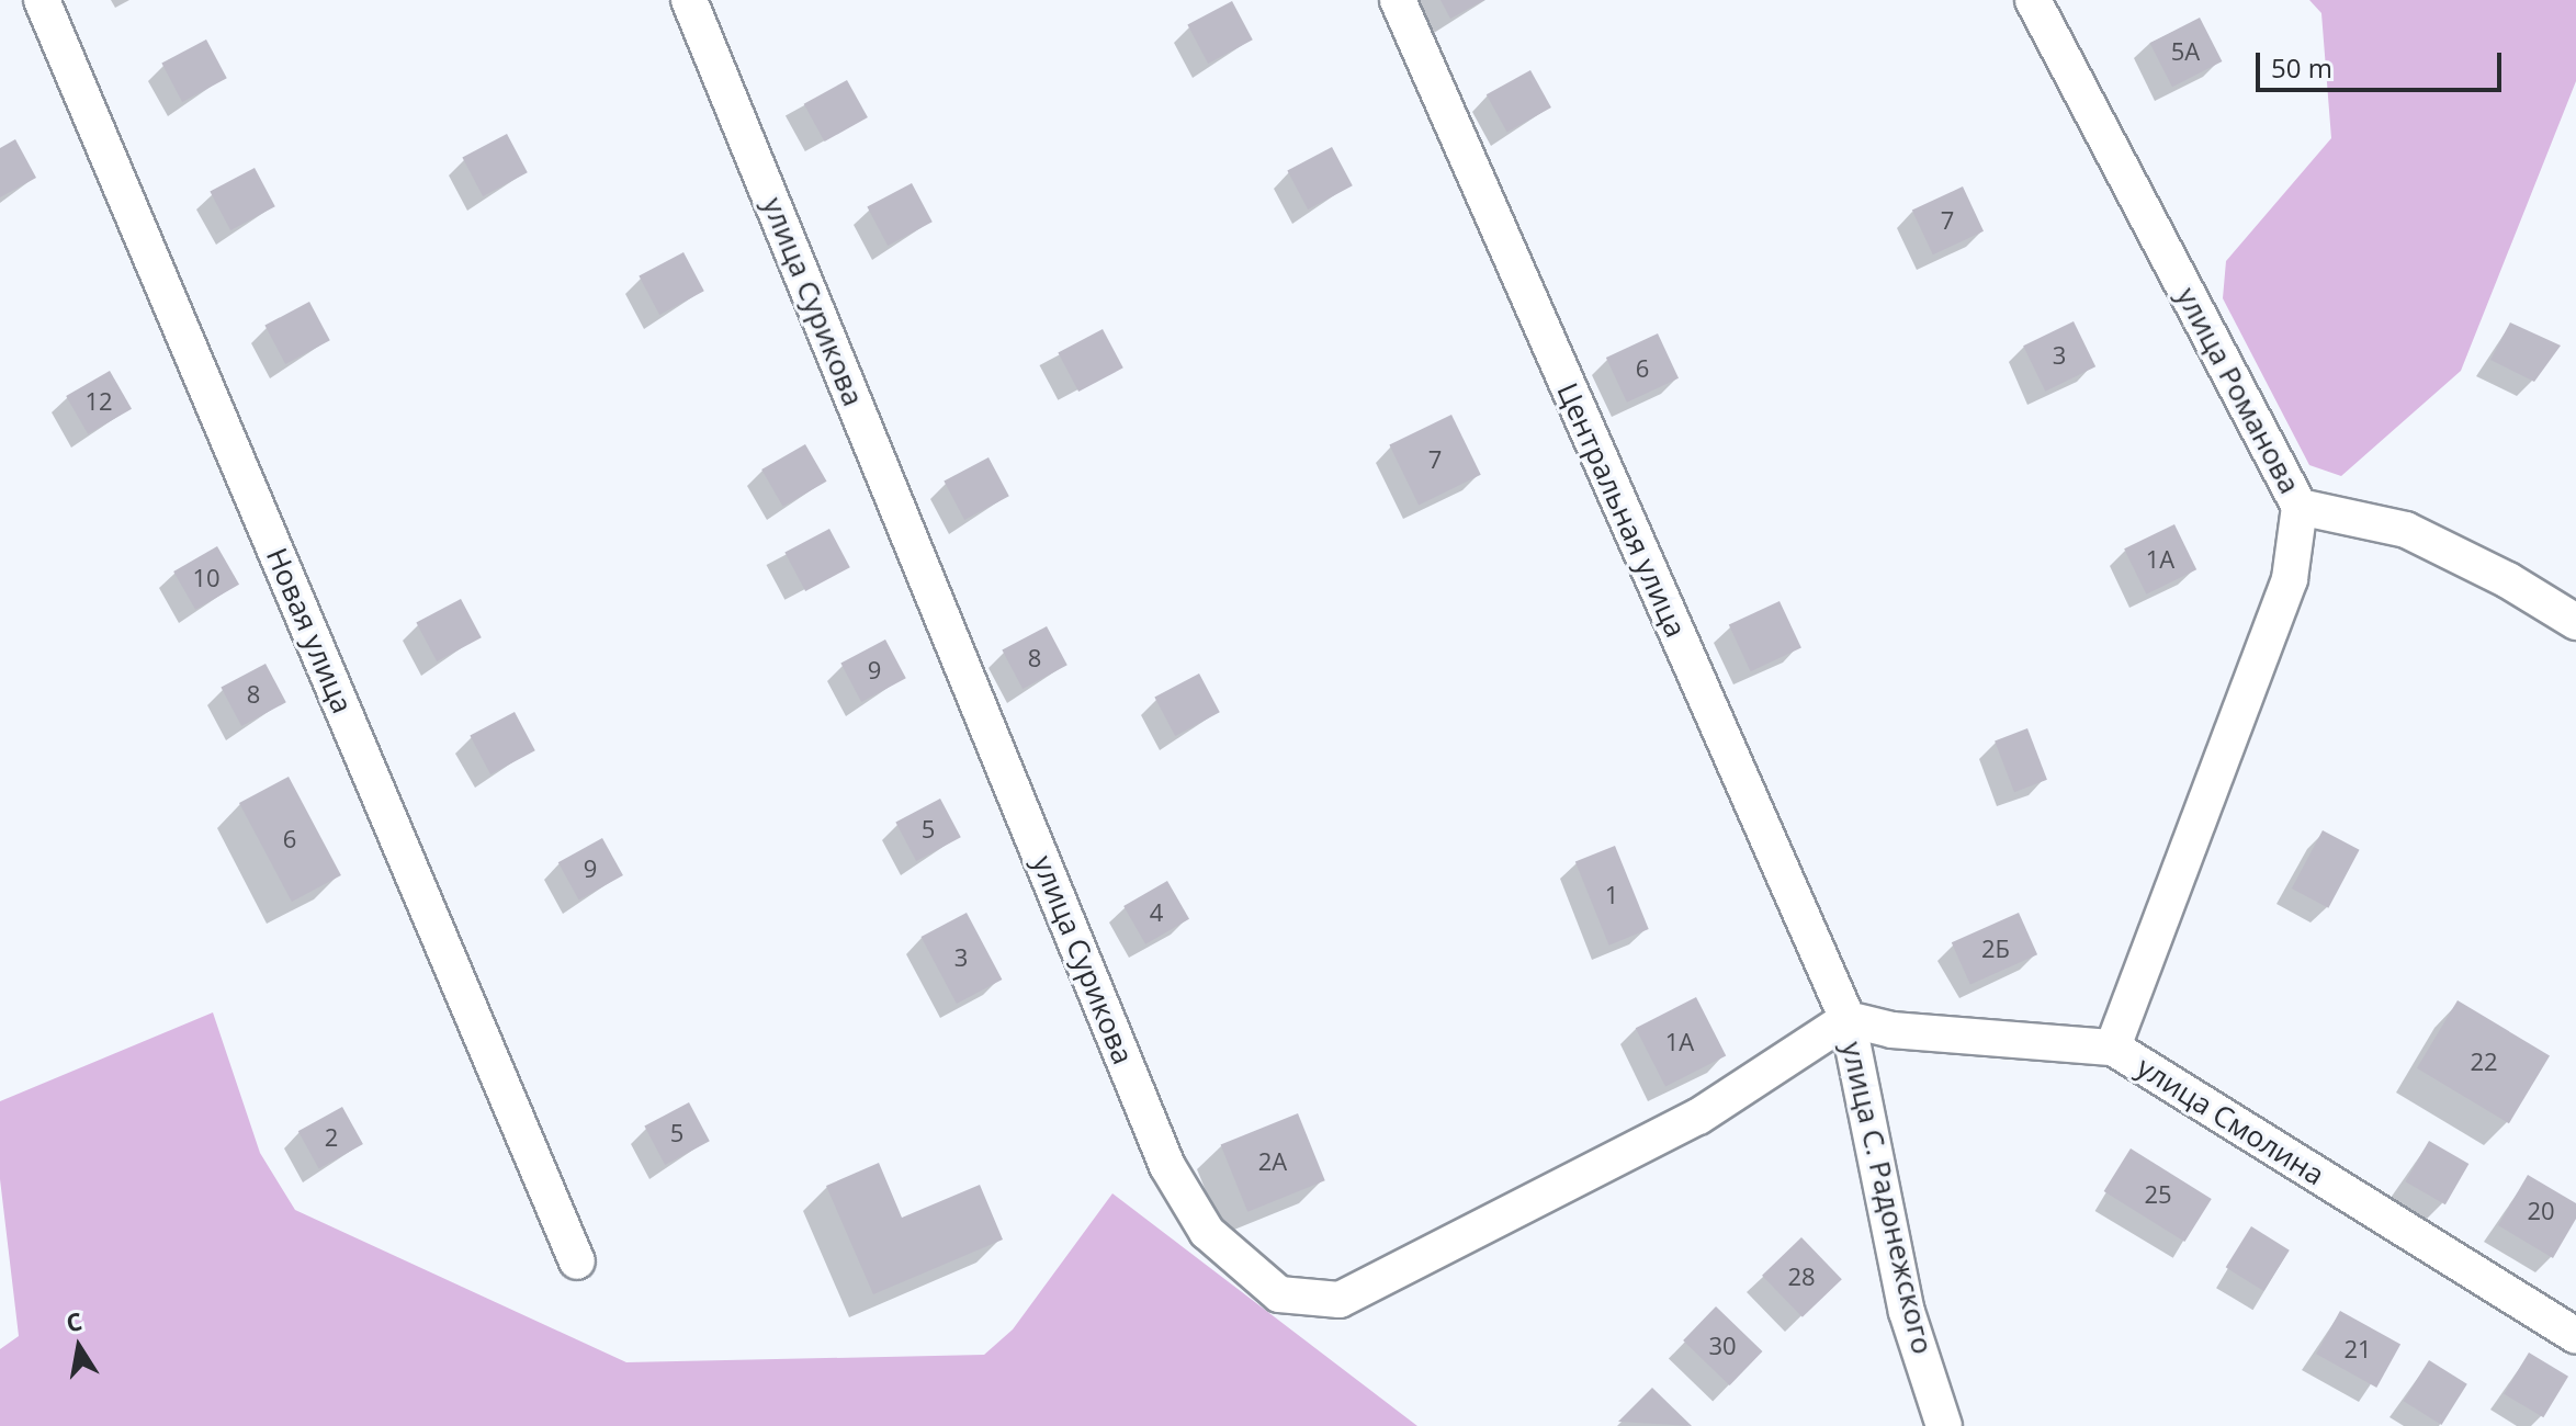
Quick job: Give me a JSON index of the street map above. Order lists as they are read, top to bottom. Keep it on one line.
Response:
{"streets":{"street":["улица Сурикова","улица Романова","Центральная улица","Новая улица","улица Смолина","улица С. Радонежского"]},"crossings":[["улица Сурикова","Центральная улица"],["улица Сурикова","улица Смолина"],["улица Сурикова","улица С. Радонежского"],["улица Романова","улица Смолина"],["Центральная улица","улица Смолина"],["Центральная улица","улица С. Радонежского"],["улица Смолина","улица С. Радонежского"]],"house_numbers":["5А","7","3","6","12","7","1А","10","8","9","8","5","6","9","1","4","2Б","3","1А","22","5","2","2А","25","20","28","30","21"],"scale_bar":"50 m","north":"top"}
